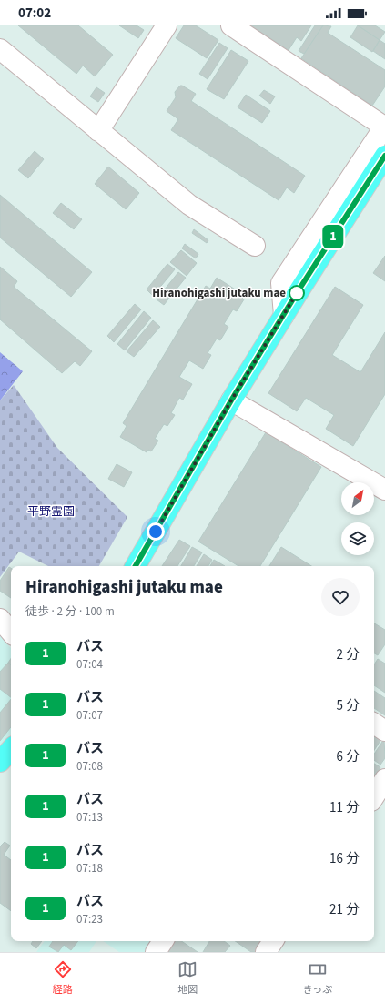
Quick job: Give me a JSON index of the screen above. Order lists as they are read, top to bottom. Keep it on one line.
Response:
{"parks":["平野霊園"],"places":["Hiranohigashi jutaku mae"],"lines":["bus line 1"],"north":"top right","page":{"status":"07:02","on_map":"1","heading":["Hiranohigashi jutaku mae","徒歩 · 2 分 · 100 m"],"list":[{"mark":"1","name":"バス","note":"07:04","value":"2 分"},{"mark":"1","name":"バス","note":"07:07","value":"5 分"},{"mark":"1","name":"バス","note":"07:08","value":"6 分"},{"mark":"1","name":"バス","note":"07:13","value":"11 分"},{"mark":"1","name":"バス","note":"07:18","value":"16 分"},{"mark":"1","name":"バス","note":"07:23","value":"21 分"}],"tabs":["経路","地図","きっぷ"]}}
